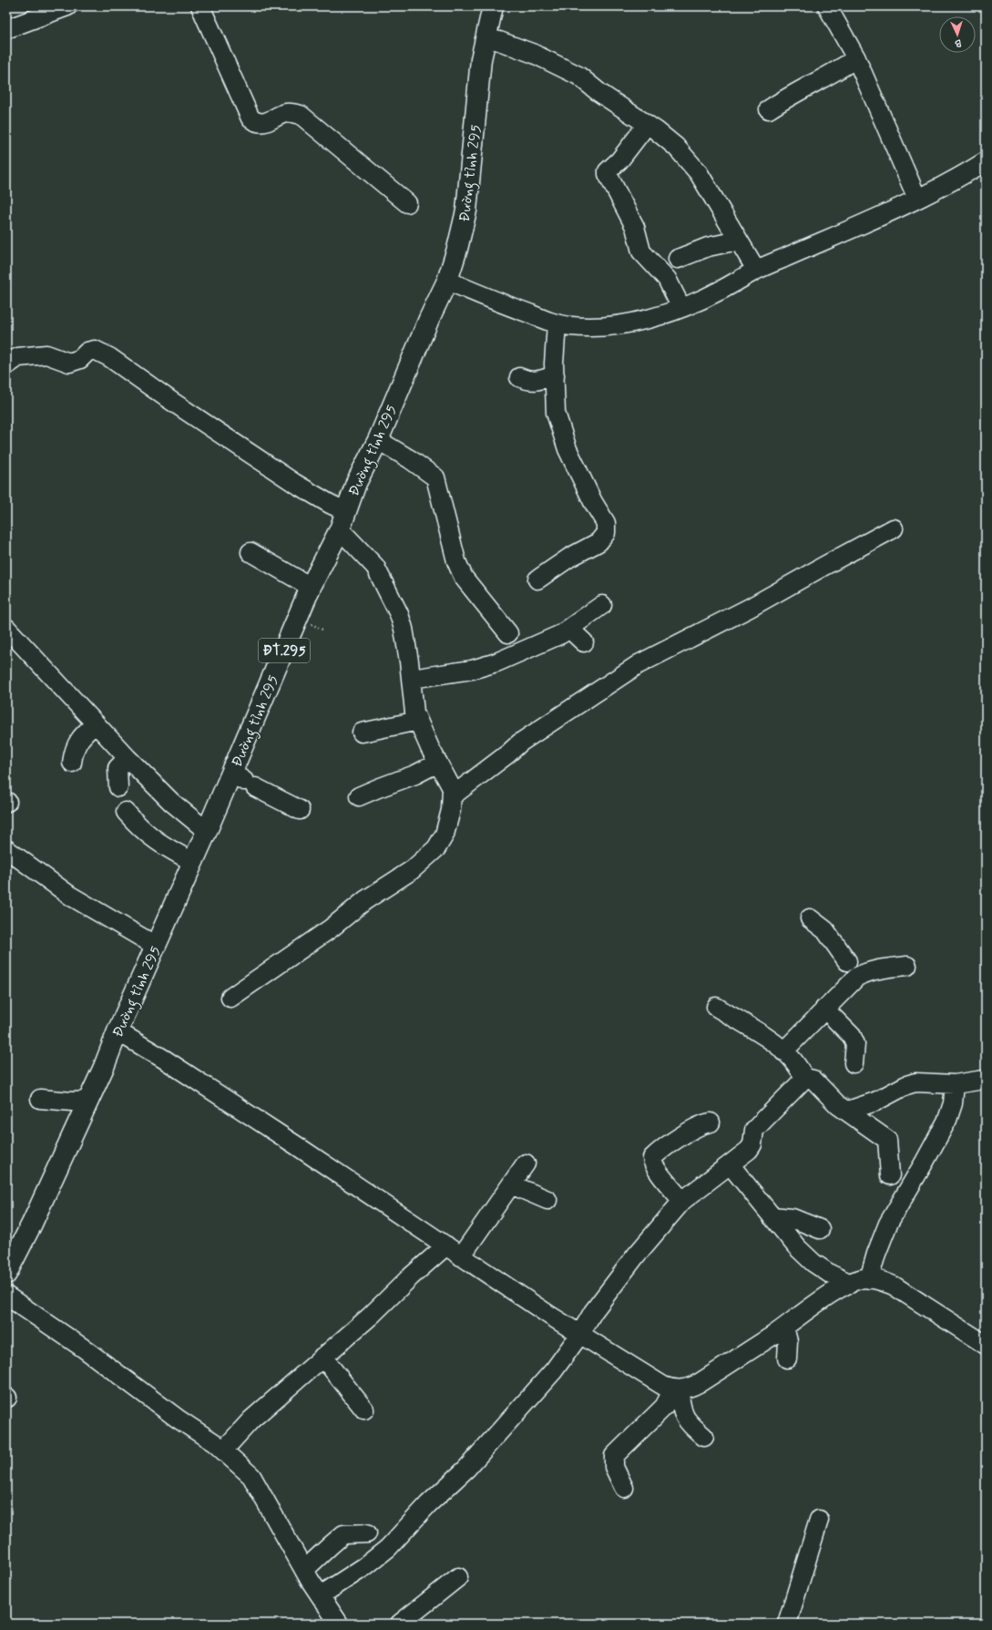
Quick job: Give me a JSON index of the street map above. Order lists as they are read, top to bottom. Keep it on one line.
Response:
{"streets":{"main road":["Đường tỉnh 295","ĐT.295"]},"north":"bottom"}
